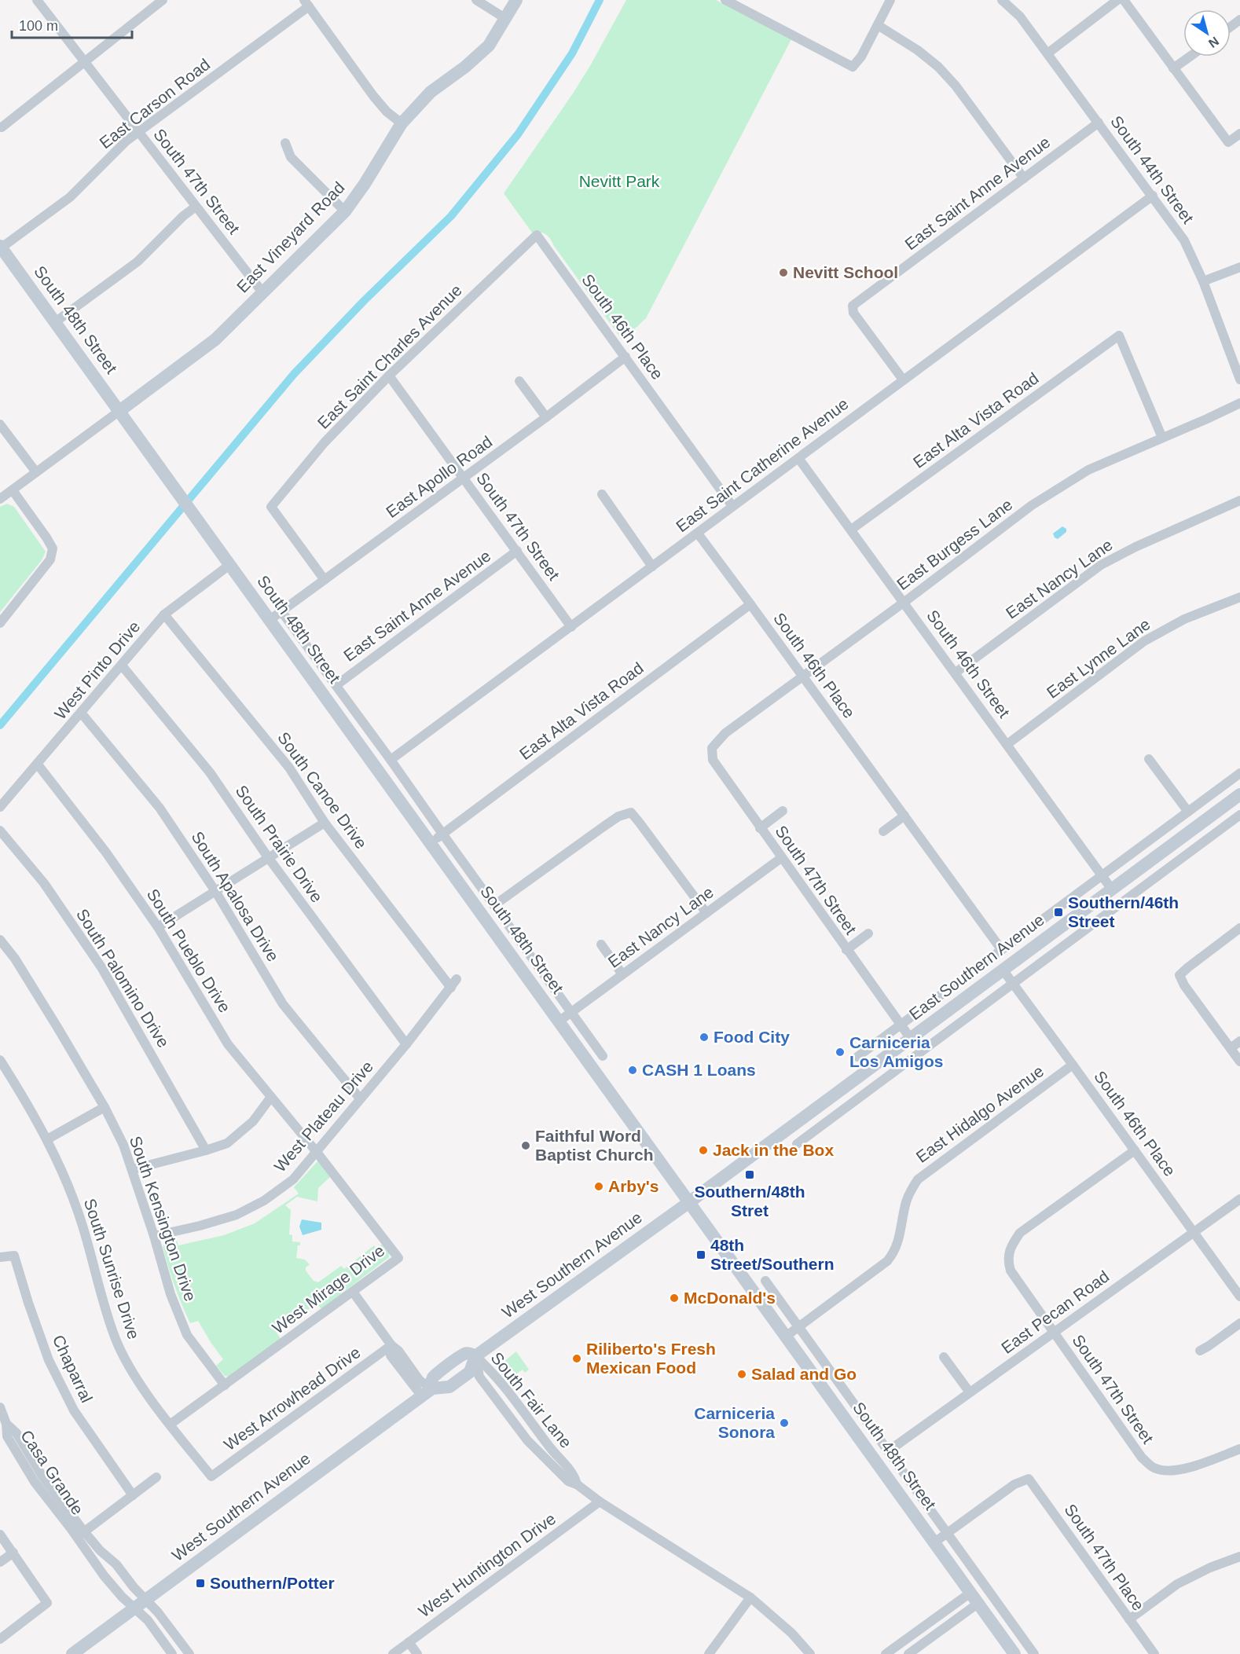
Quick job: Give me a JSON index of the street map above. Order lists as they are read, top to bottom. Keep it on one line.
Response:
{"streets":{"main road":["East Vineyard Road","South 48th Street","East Southern Avenue","West Southern Avenue"],"street":["East Carson Road","South 44th Street","South 47th Street","East Saint Anne Avenue","South 46th Place","East Saint Charles Avenue","East Alta Vista Road","East Saint Catherine Avenue","East Apollo Road","East Burgess Lane","East Nancy Lane","East Lynne Lane","South 46th Street","West Pinto Drive","South Canoe Drive","South Prairie Drive","South Apalosa Drive","South Pueblo Drive","South Palomino Drive","East Hidalgo Avenue","West Plateau Drive","South Kensington Drive","South Sunrise Drive","West Mirage Drive","East Pecan Road","Chaparral","West Arrowhead Drive","South Fair Lane","Casa Grande","South 47th Place","West Huntington Drive"]},"crossings":[["East Carson Road","South 47th Street"],["East Carson Road","South 48th Street"],["South 44th Street","East Saint Anne Avenue"],["South 44th Street","East Saint Catherine Avenue"],["South 47th Street","East Saint Anne Avenue"],["South 47th Street","East Vineyard Road"],["South 47th Street","South 46th Place"],["South 47th Street","East Saint Charles Avenue"],["South 47th Street","East Saint Catherine Avenue"],["South 47th Street","East Apollo Road"],["South 47th Street","East Burgess Lane"],["South 47th Street","East Nancy Lane"],["South 47th Street","East Southern Avenue"],["South 47th Street","East Pecan Road"],["East Saint Anne Avenue","South 48th Street"],["East Saint Anne Avenue","East Saint Catherine Avenue"],["East Vineyard Road","South 48th Street"],["South 48th Street","East Alta Vista Road"],["South 48th Street","East Saint Catherine Avenue"],["South 48th Street","East Apollo Road"],["South 48th Street","East Nancy Lane"],["South 48th Street","West Pinto Drive"],["South 48th Street","East Southern Avenue"],["South 48th Street","East Hidalgo Avenue"],["South 48th Street","West Southern Avenue"],["South 48th Street","East Pecan Road"],["South 48th Street","South 47th Place"],["South 46th Place","East Saint Charles Avenue"],["South 46th Place","East Alta Vista Road"],["South 46th Place","East Saint Catherine Avenue"],["South 46th Place","East Apollo Road"],["South 46th Place","East Burgess Lane"],["South 46th Place","East Southern Avenue"],["South 46th Place","East Hidalgo Avenue"],["South 46th Place","East Pecan Road"],["East Saint Charles Avenue","East Apollo Road"],["East Alta Vista Road","East Burgess Lane"],["East Alta Vista Road","South 46th Street"],["East Saint Catherine Avenue","South 46th Street"],["East Burgess Lane","South 46th Street"],["East Nancy Lane","South 46th Street"],["East Lynne Lane","South 46th Street"],["South 46th Street","East Southern Avenue"],["West Pinto Drive","South Canoe Drive"],["West Pinto Drive","South Prairie Drive"],["West Pinto Drive","South Apalosa Drive"],["West Pinto Drive","South Pueblo Drive"],["South Canoe Drive","West Plateau Drive"],["South Prairie Drive","West Plateau Drive"],["South Apalosa Drive","West Plateau Drive"],["South Pueblo Drive","West Plateau Drive"],["South Pueblo Drive","West Mirage Drive"],["East Southern Avenue","West Southern Avenue"],["West Plateau Drive","South Kensington Drive"],["West Plateau Drive","West Mirage Drive"],["South Kensington Drive","West Mirage Drive"],["West Southern Avenue","South Fair Lane"],["West Southern Avenue","Casa Grande"],["South Sunrise Drive","West Mirage Drive"],["South Sunrise Drive","West Arrowhead Drive"],["South Fair Lane","West Huntington Drive"]],"parks":["Nevitt Park"],"places":{"other":["Nevitt School","Food City","Carniceria Los Amigos","CASH 1 Loans","Faithful Word Baptist Church","Jack in the Box","Arby's","McDonald's","Riliberto's Fresh Mexican Food","Salad and Go","Carniceria Sonora"],"transit":["Southern/46th Street","Southern/48th Stret","48th Street/Southern","Southern/Potter"]},"scale_bar":"100 m","north":"bottom right"}
